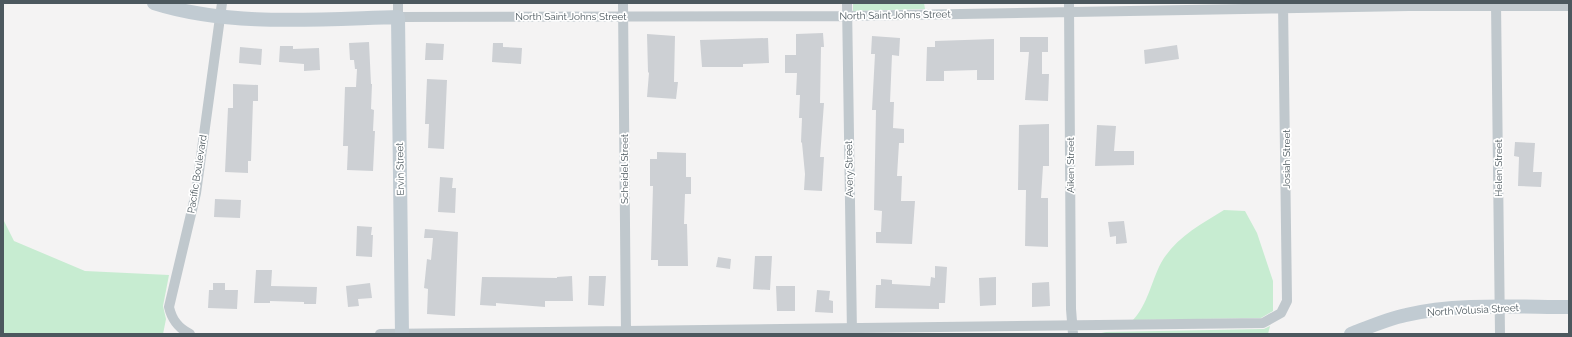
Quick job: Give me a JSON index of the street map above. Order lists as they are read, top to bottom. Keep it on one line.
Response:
{"streets":{"street":["North Saint Johns Street","Josiah Street","Aiken Street","Helen Street","Ervin Street","Scheidel Street","Avery Street","Pacific Boulevard","North Volusia Street"]},"crossings":[["North Saint Johns Street","Josiah Street"],["North Saint Johns Street","Aiken Street"],["North Saint Johns Street","Helen Street"],["North Saint Johns Street","Ervin Street"],["North Saint Johns Street","Scheidel Street"],["North Saint Johns Street","Avery Street"],["North Saint Johns Street","Pacific Boulevard"],["Josiah Street","Aiken Street"],["Helen Street","North Volusia Street"]]}
